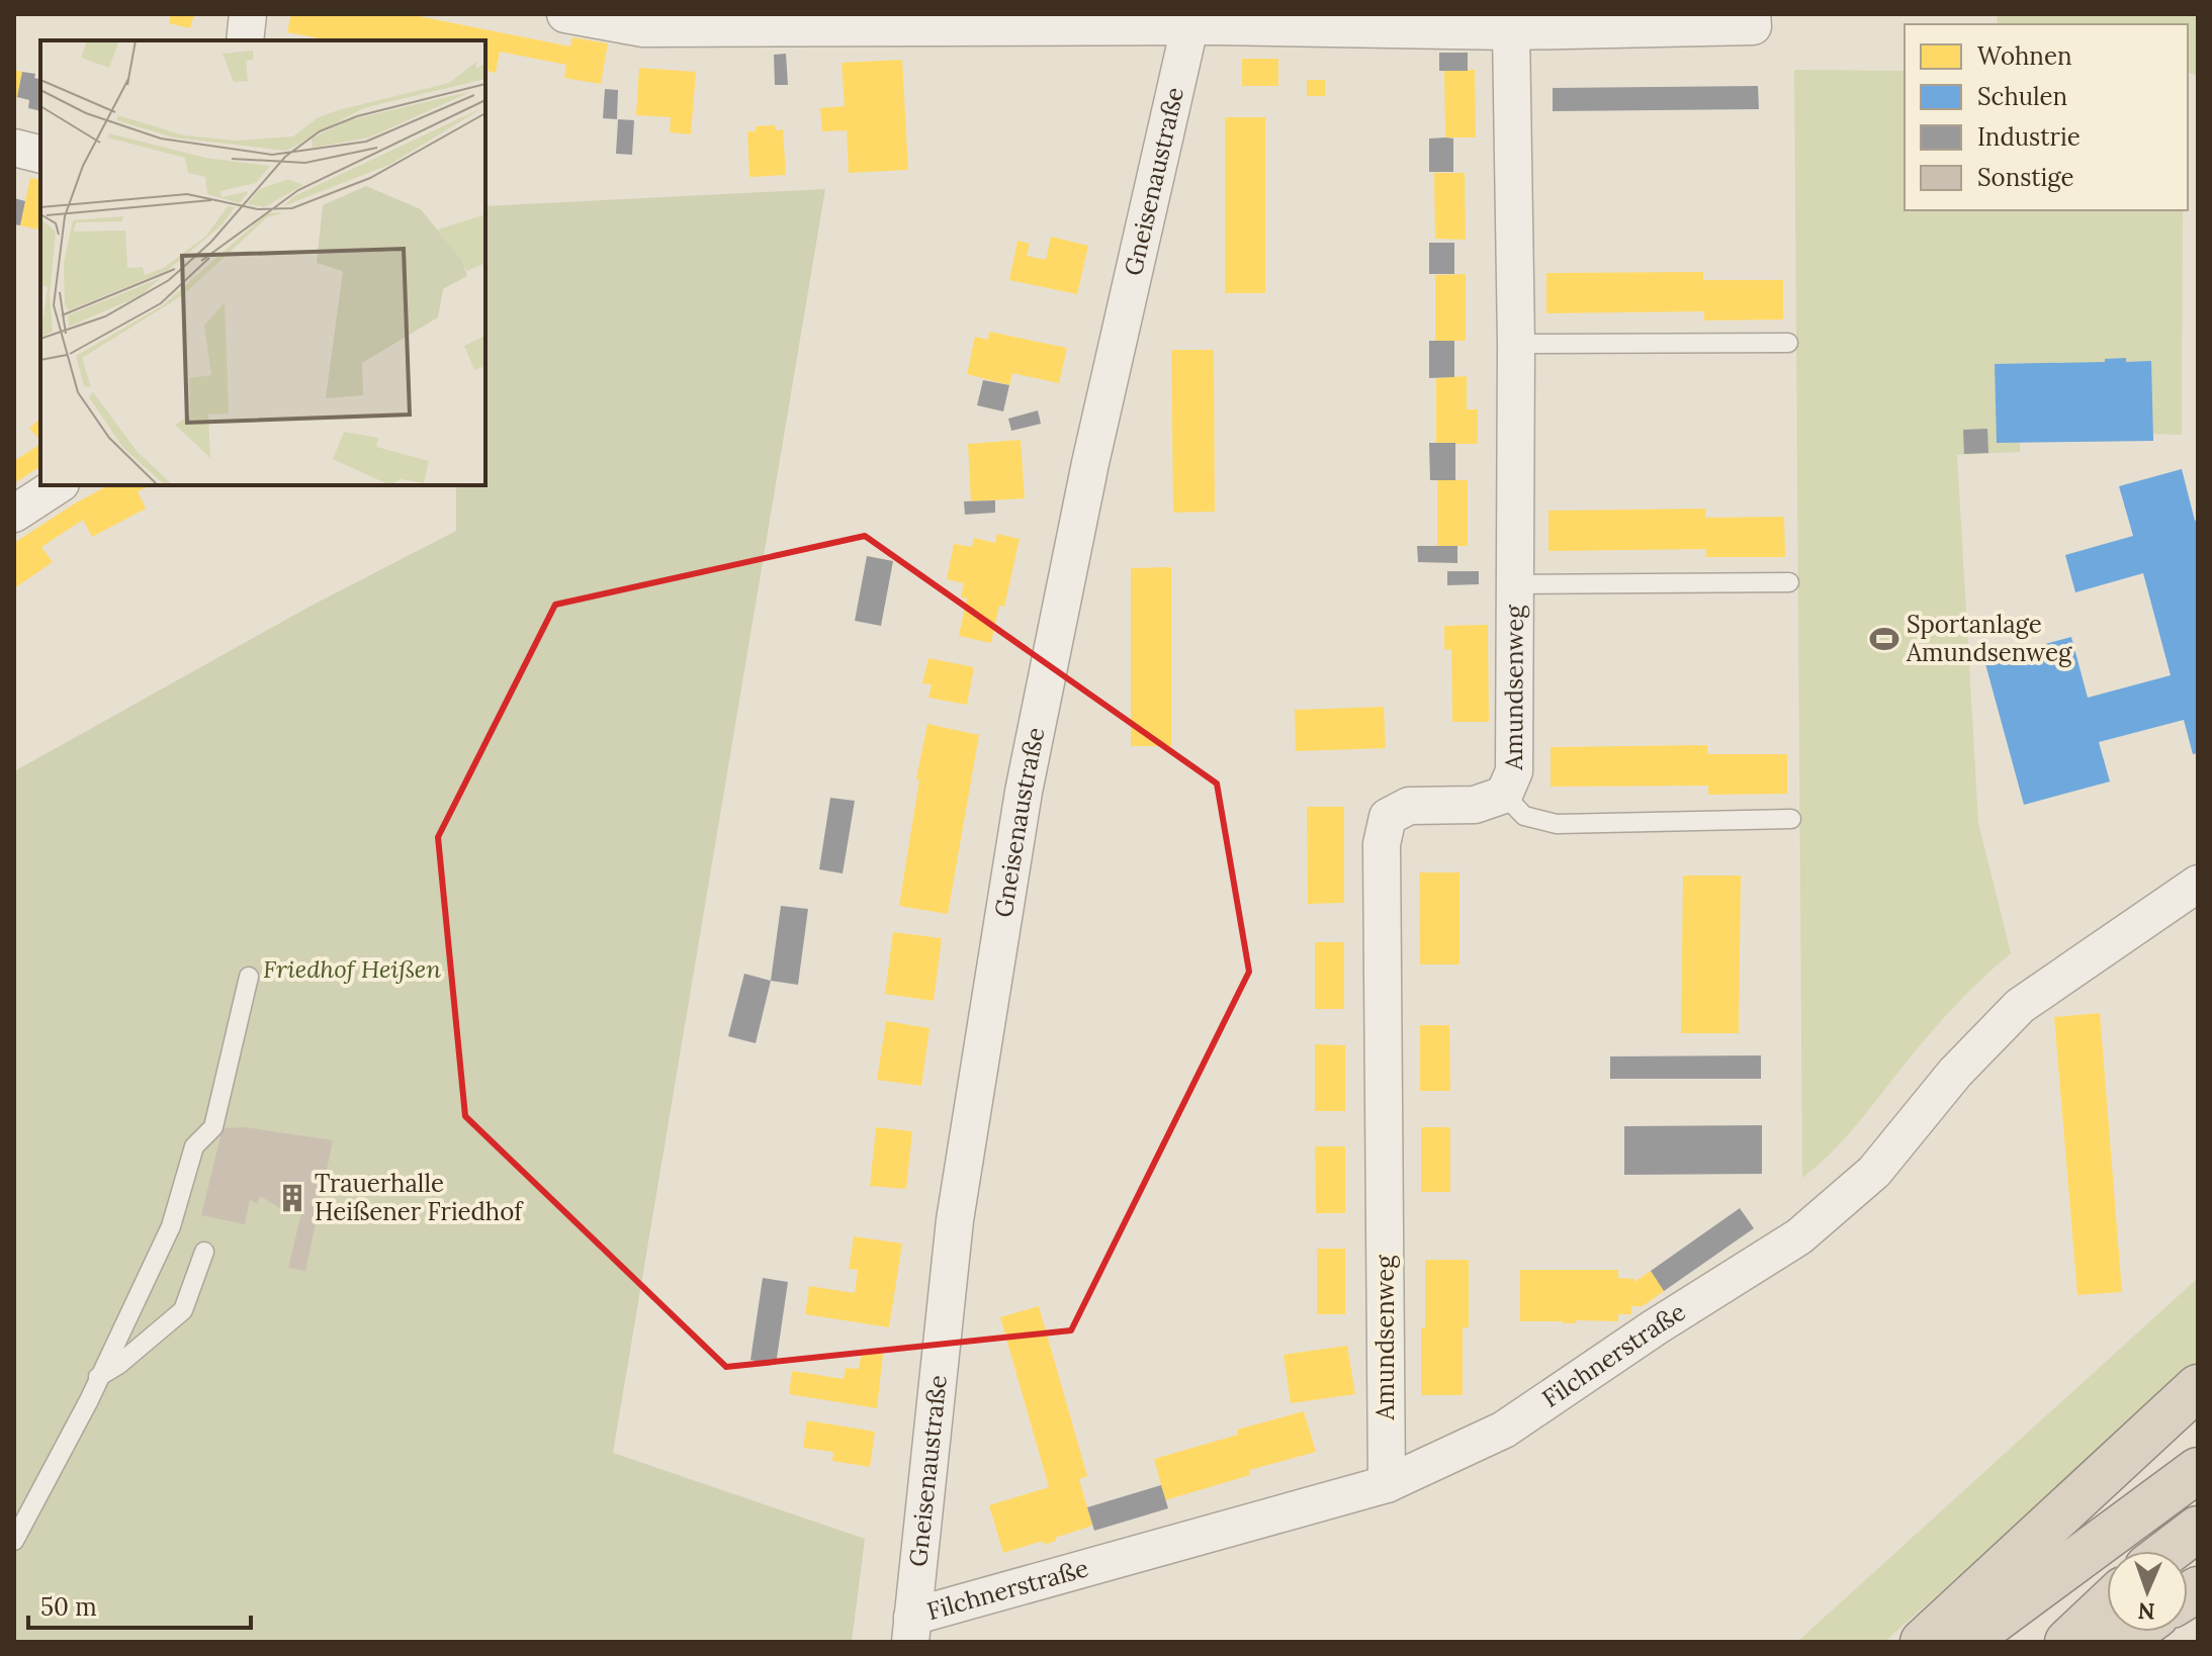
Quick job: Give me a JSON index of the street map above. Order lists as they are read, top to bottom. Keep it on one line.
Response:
{"streets":{"street":["Gneisenaustraße","Amundsenweg","Filchnerstraße"]},"crossings":[["Gneisenaustraße","Filchnerstraße"],["Amundsenweg","Filchnerstraße"]],"parks":["Friedhof Heißen"],"places":{"sports":["Sportanlage Amundsenweg"],"building":["Trauerhalle Heißener Friedhof"]},"legend":["Wohnen","Schulen","Industrie","Sonstige"],"scale_bar":"50 m","north":"bottom"}
